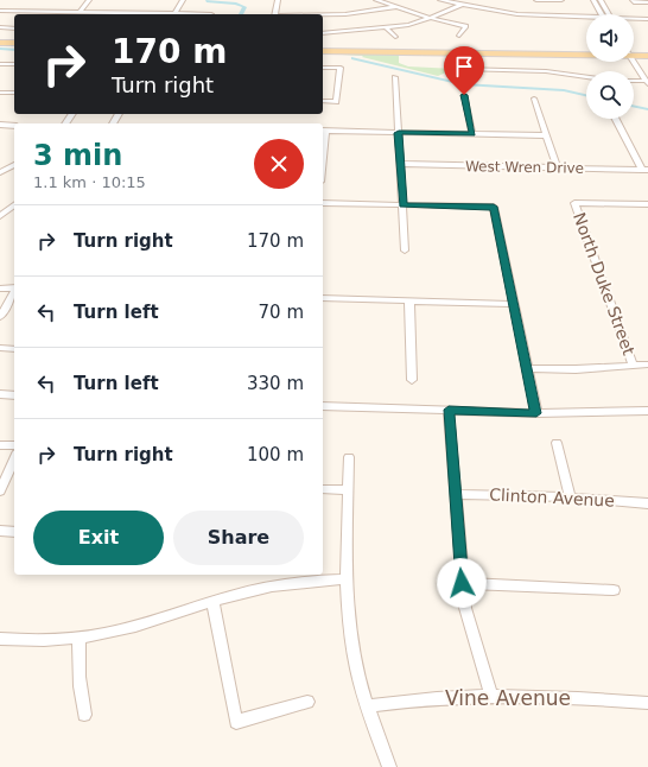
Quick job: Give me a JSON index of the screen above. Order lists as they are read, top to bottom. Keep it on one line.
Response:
{"streets":{"street":["West Wren Drive","North Duke Street","Clinton Avenue","Vine Avenue"]},"page":{"turn":["170 m","Turn right"],"heading":["3 min","1.1 km · 10:15"],"list":[{"name":"Turn right","value":"170 m"},{"name":"Turn left","value":"70 m"},{"name":"Turn left","value":"330 m"},{"name":"Turn right","value":"100 m"}],"buttons":["Exit","Share"]}}
